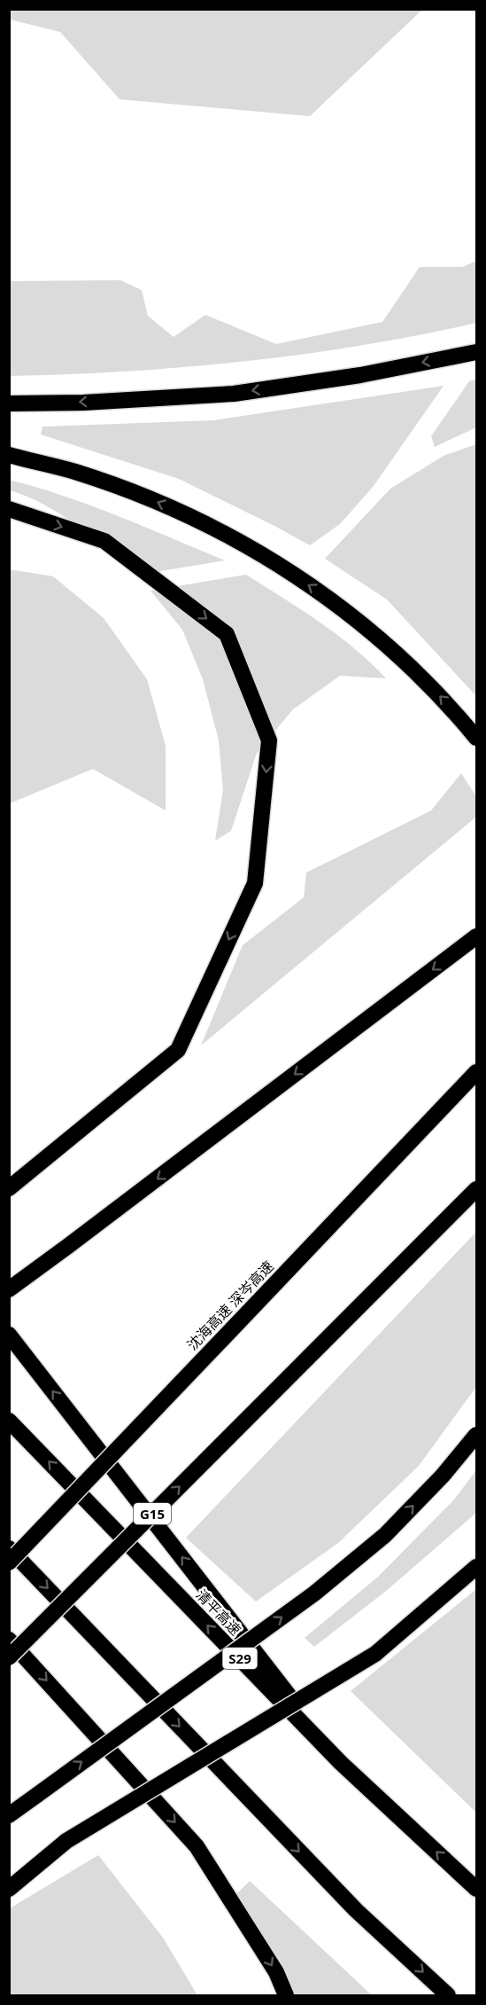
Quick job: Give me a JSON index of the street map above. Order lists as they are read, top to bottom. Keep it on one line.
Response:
{"streets":{"highway":["沈海高速 深岑高速","G15","清平高速","S29"]}}
